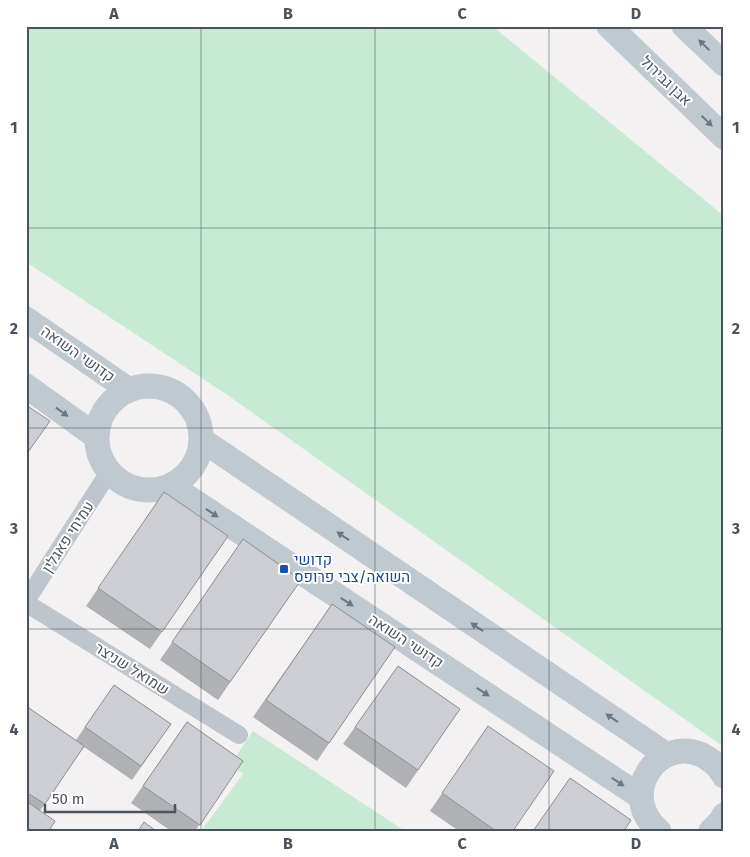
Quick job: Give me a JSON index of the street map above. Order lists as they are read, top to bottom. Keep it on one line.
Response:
{"streets":{"street":["אבן גבירול","קדושי השואה","עמיחי פאגלין","שמואל שניצר"]},"crossings":[["קדושי השואה","עמיחי פאגלין"],["עמיחי פאגלין","שמואל שניצר"]],"places":{"transit":["קדושי השואה/צבי פרופס"]},"scale_bar":"50 m","grid":{"columns":["A","B","C","D"],"rows":["1","2","3","4"]}}
